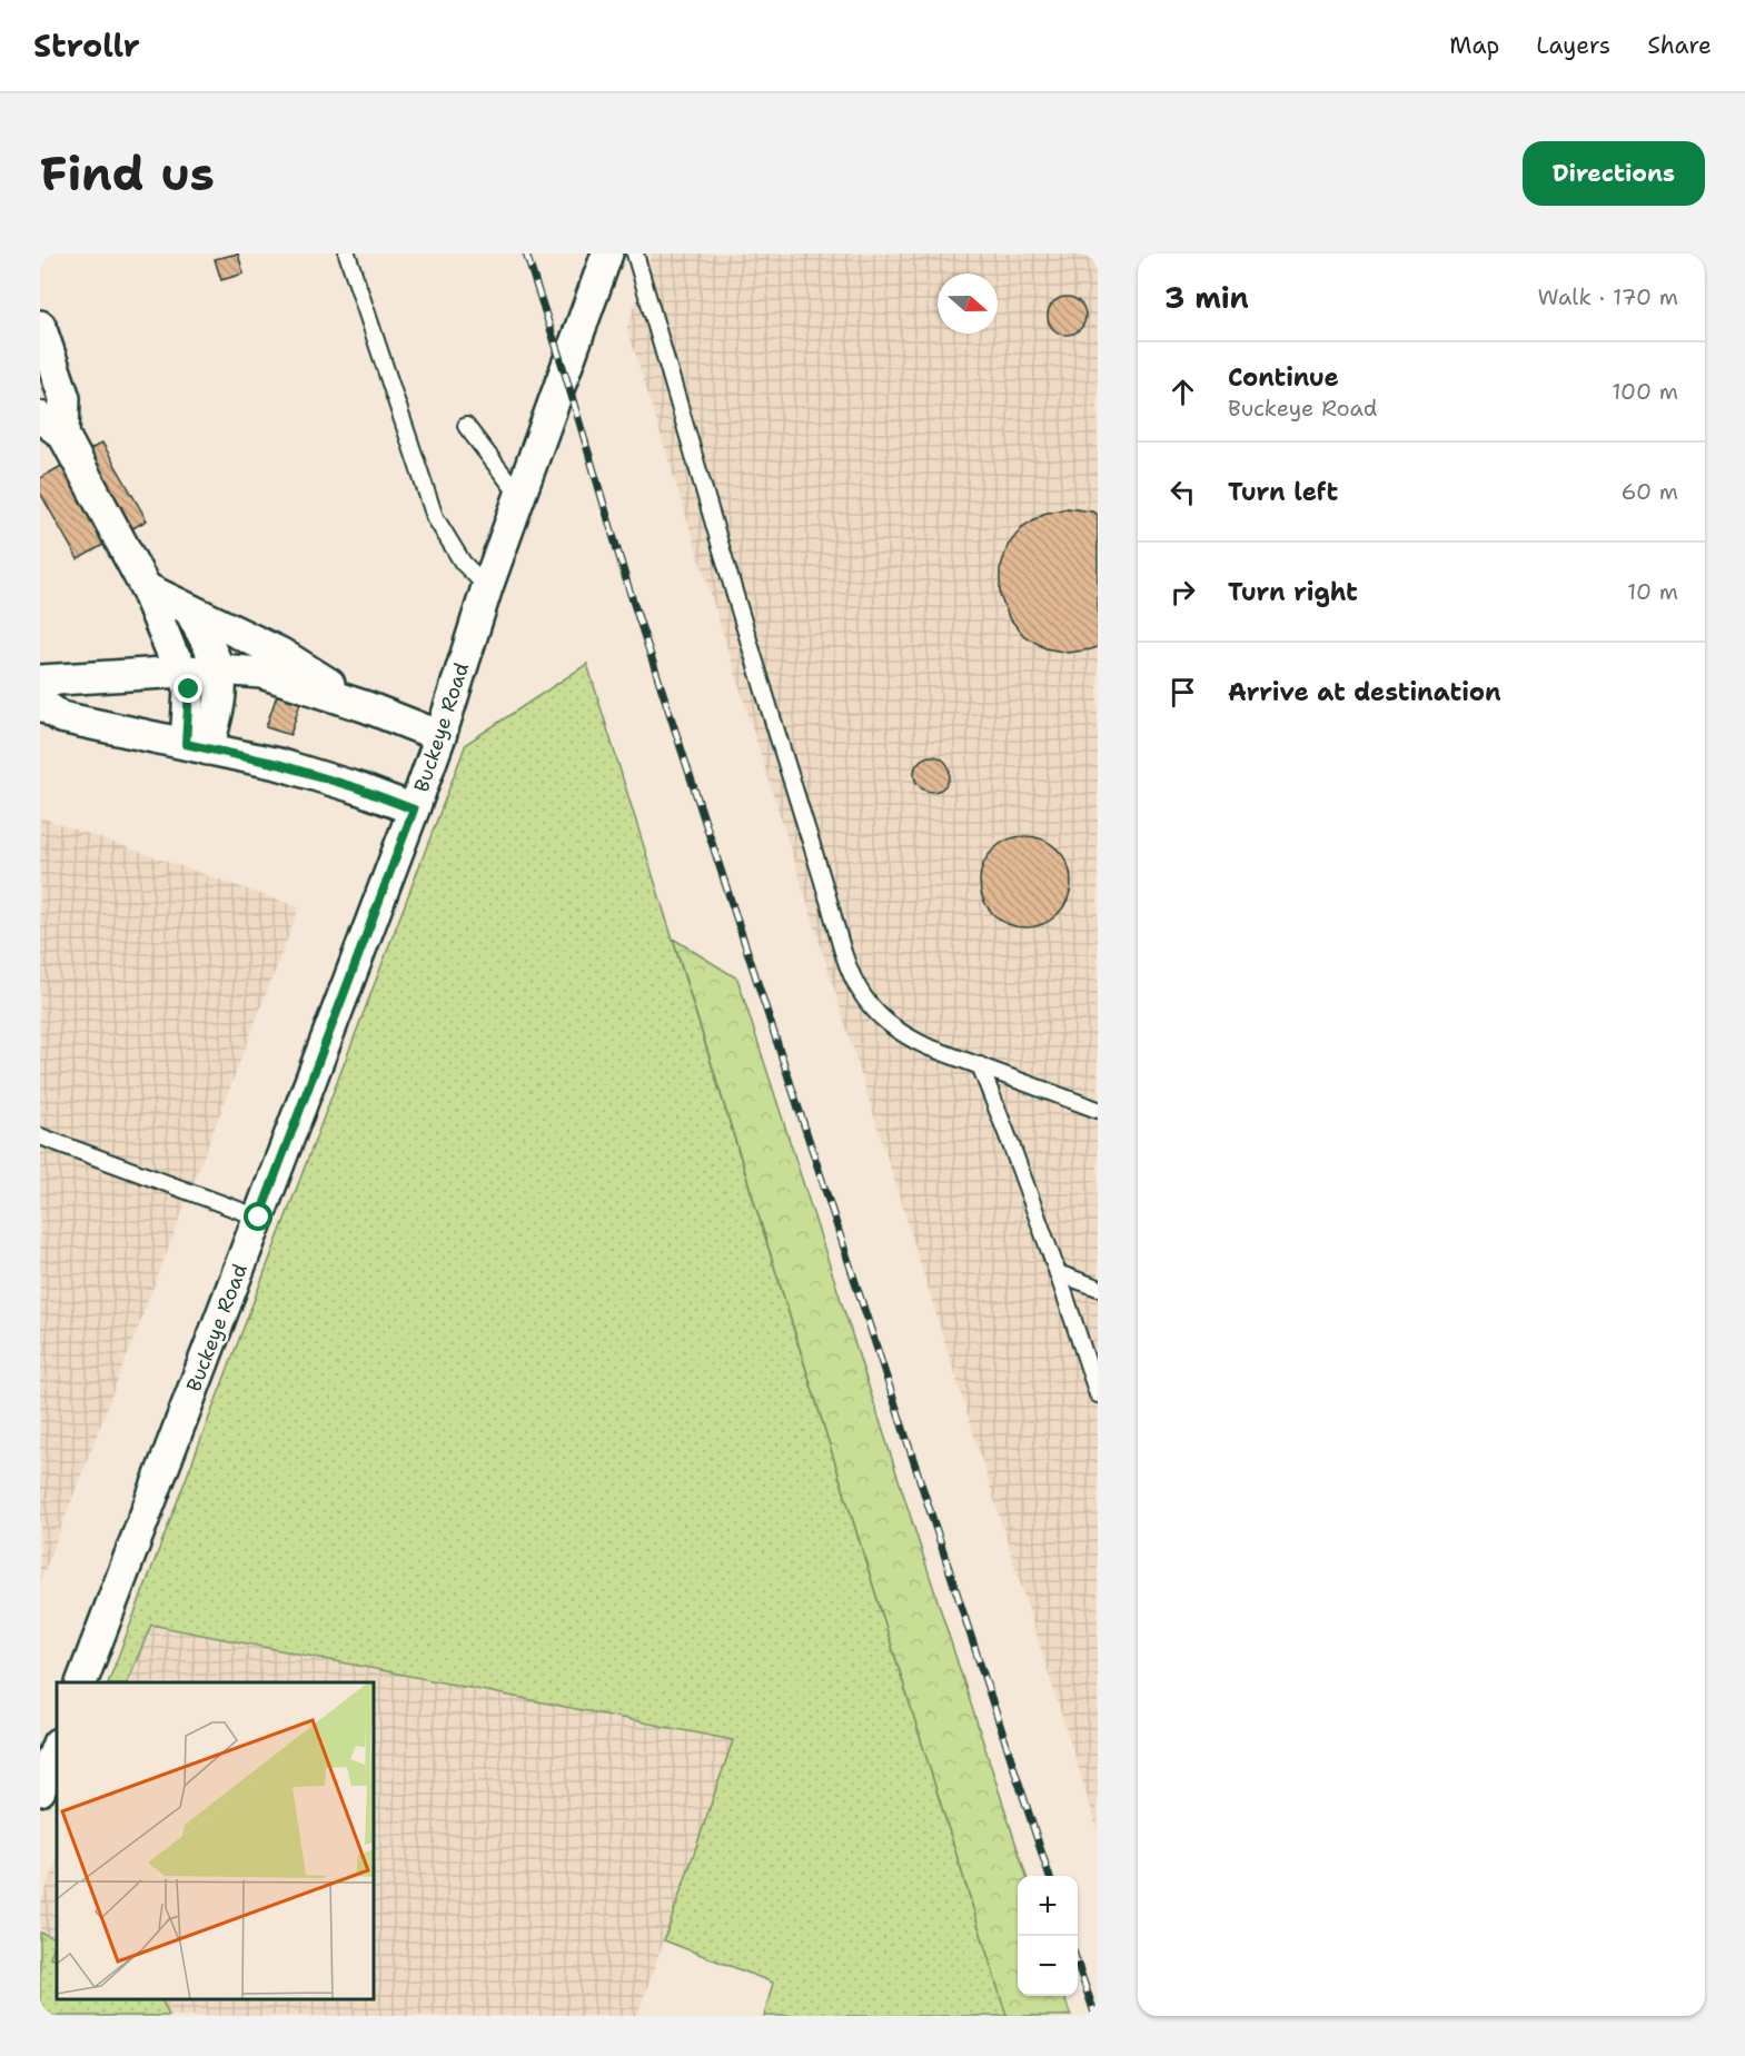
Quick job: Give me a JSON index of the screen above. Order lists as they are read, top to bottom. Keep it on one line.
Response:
{"streets":{"street":["Buckeye Road"]},"north":"right","page":{"header":"Strollr","nav":["Map","Layers","Share"],"buttons":"Directions","title":"Find us","heading":["3 min","Walk · 170 m"],"list":[["Continue","Buckeye Road","100 m"],["Turn left","60 m"],["Turn right","10 m"],"Arrive at destination"],"map_buttons":["+","−"]}}
